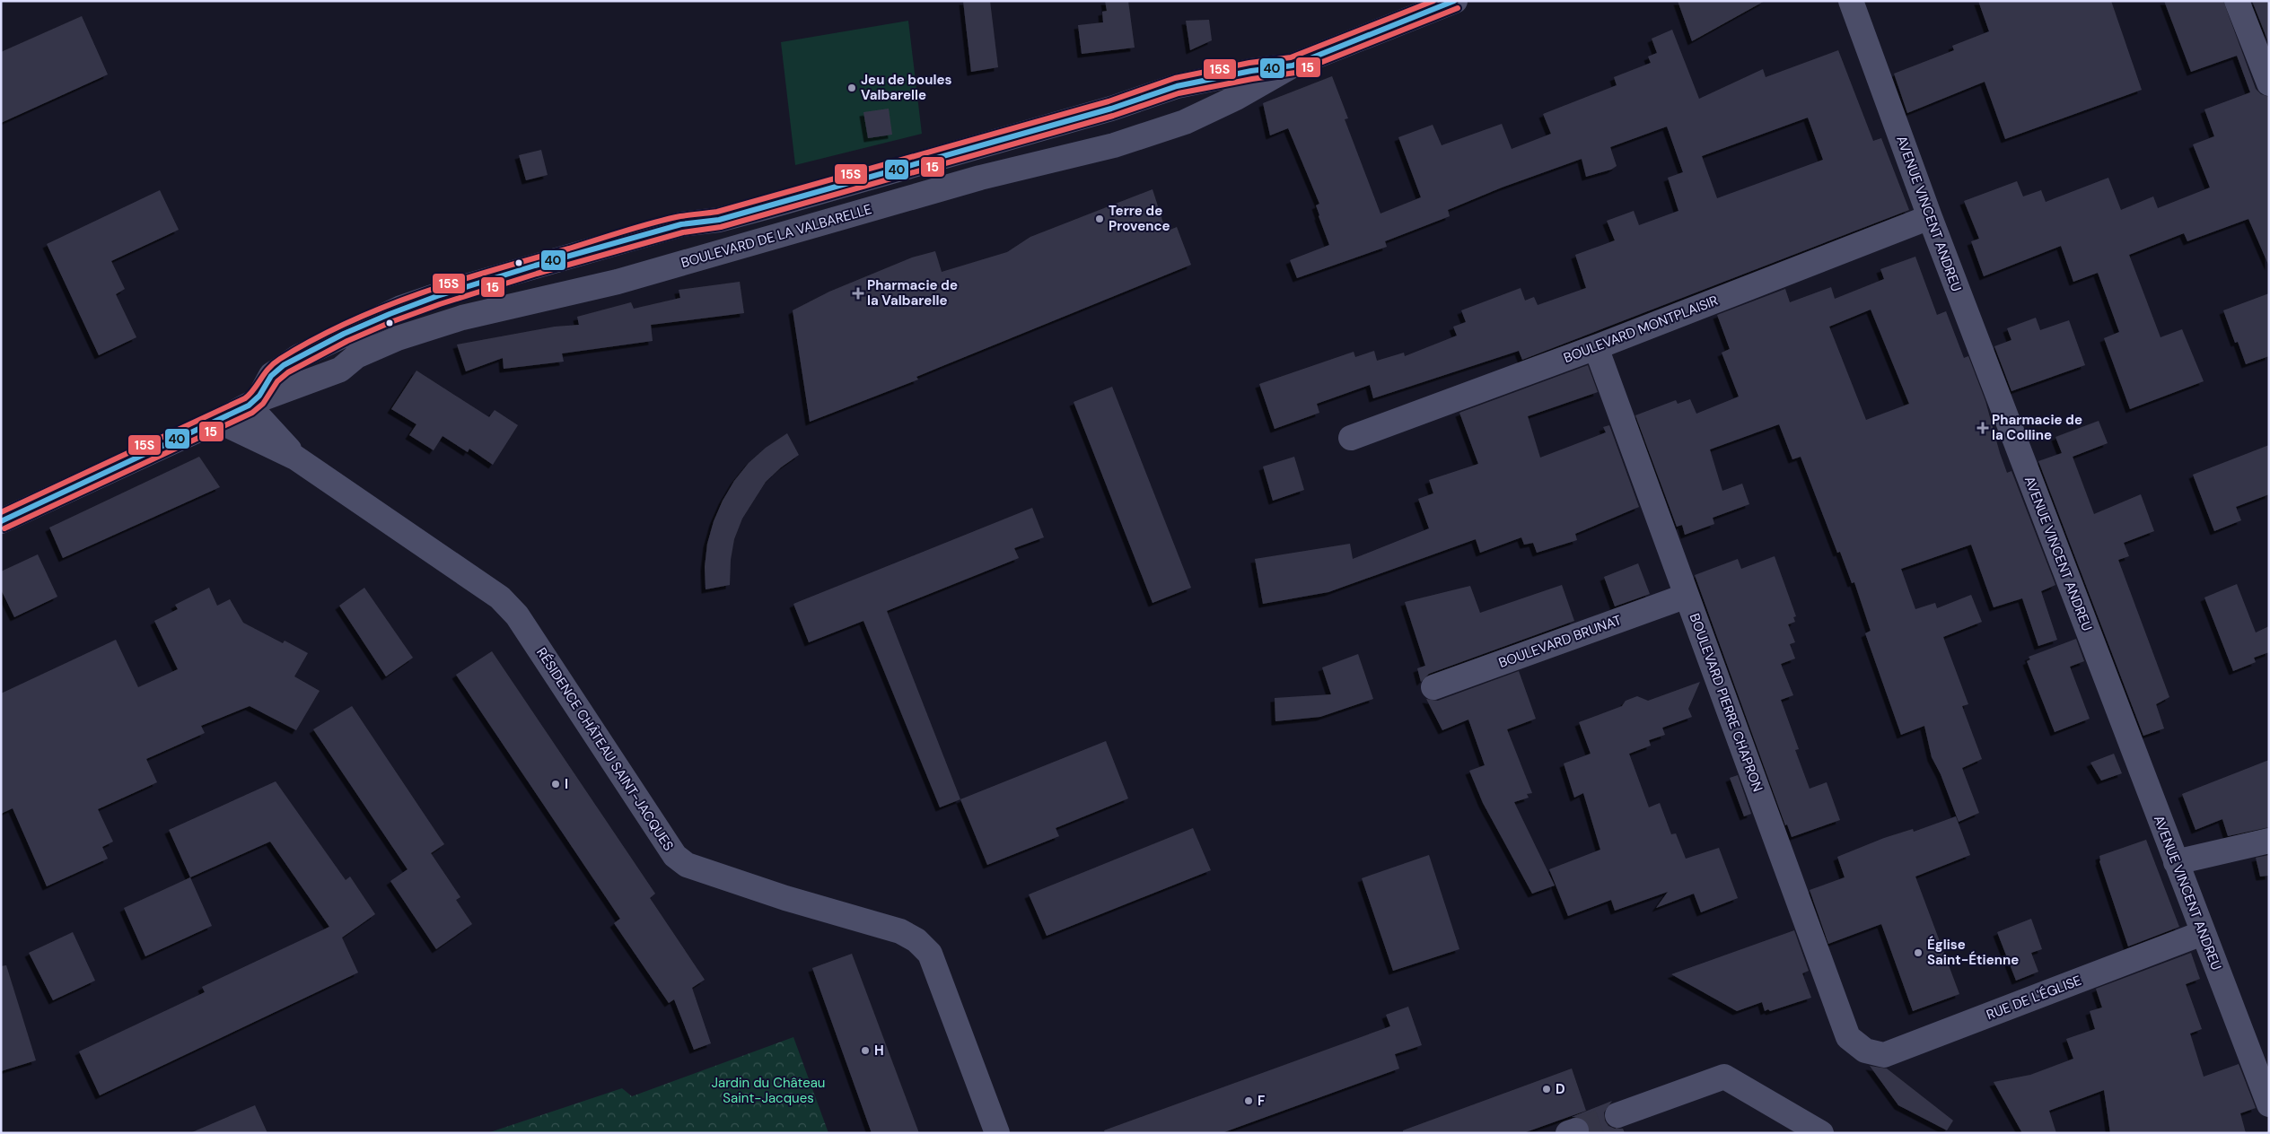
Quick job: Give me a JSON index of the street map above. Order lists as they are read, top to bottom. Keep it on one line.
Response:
{"streets":{"street":["AVENUE VINCENT ANDREU","BOULEVARD DE LA VALBARELLE","BOULEVARD MONTPLAISIR","BOULEVARD BRUNAT","BOULEVARD PIERRE CHAPRON","RÉSIDENCE CHÂTEAU SAINT-JACQUES","RUE DE L'ÉGLISE"]},"crossings":[["AVENUE VINCENT ANDREU","BOULEVARD MONTPLAISIR"],["AVENUE VINCENT ANDREU","RUE DE L'ÉGLISE"],["BOULEVARD DE LA VALBARELLE","RÉSIDENCE CHÂTEAU SAINT-JACQUES"],["BOULEVARD MONTPLAISIR","BOULEVARD PIERRE CHAPRON"],["BOULEVARD BRUNAT","BOULEVARD PIERRE CHAPRON"],["BOULEVARD PIERRE CHAPRON","RUE DE L'ÉGLISE"]],"parks":["Jardin du Château Saint-Jacques"],"places":{"other":["Jeu de boules Valbarelle","Terre de Provence","I","Église Saint-Étienne","H","D","F"],"health":["Pharmacie de la Valbarelle","Pharmacie de la Colline"]},"lines":["transit line 40","transit line 15S","transit line 15"]}
